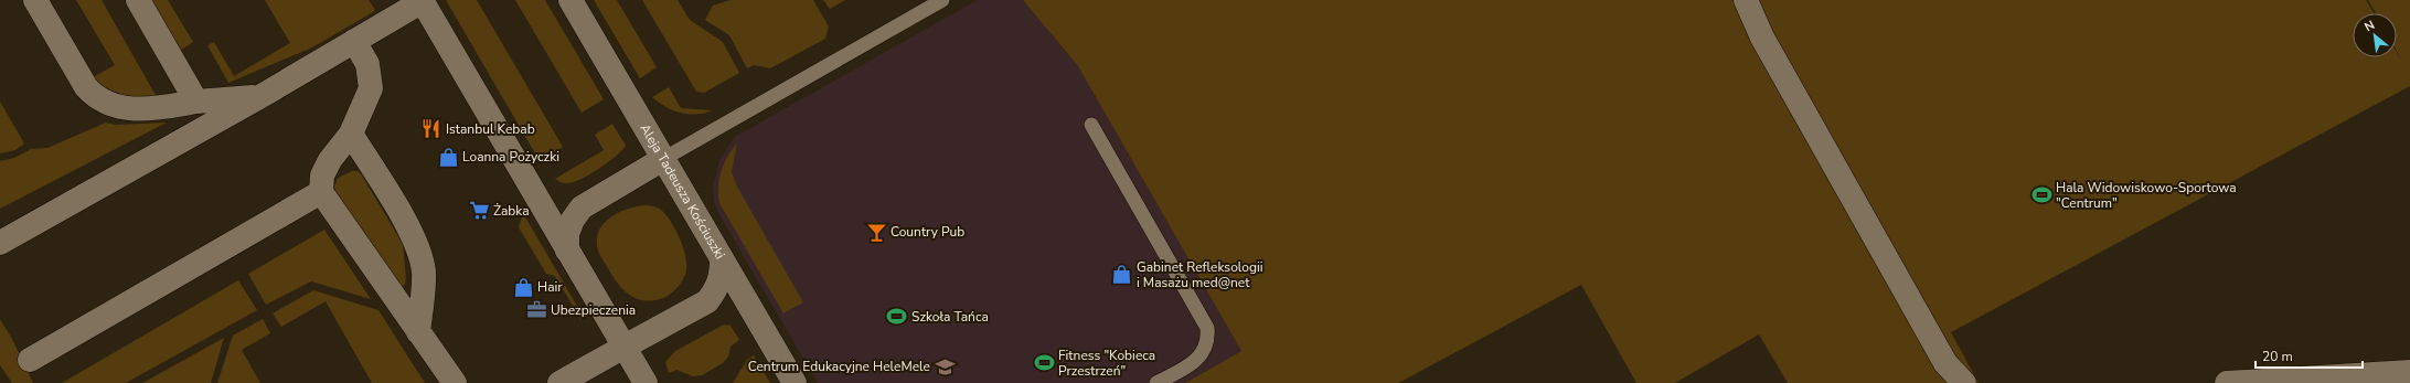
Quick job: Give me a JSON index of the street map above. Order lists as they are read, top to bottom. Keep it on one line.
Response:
{"streets":{"street":["Aleja Tadeusza Kościuszki"]},"places":{"restaurant":["Istanbul Kebab"],"shop":["Loanna Pożyczki","Gabinet Refleksologii i Masażu med@net","Hair"],"sports":["Hala Widowiskowo-Sportowa \"Centrum\"","Szkoła Tańca","Fitness \"Kobieca Przestrzeń\""],"supermarket":["Żabka"],"bar":["Country Pub"],"office":["Ubezpieczenia"],"school or university":["Centrum Edukacyjne HeleMele"]},"scale_bar":"20 m","north":"top left"}
